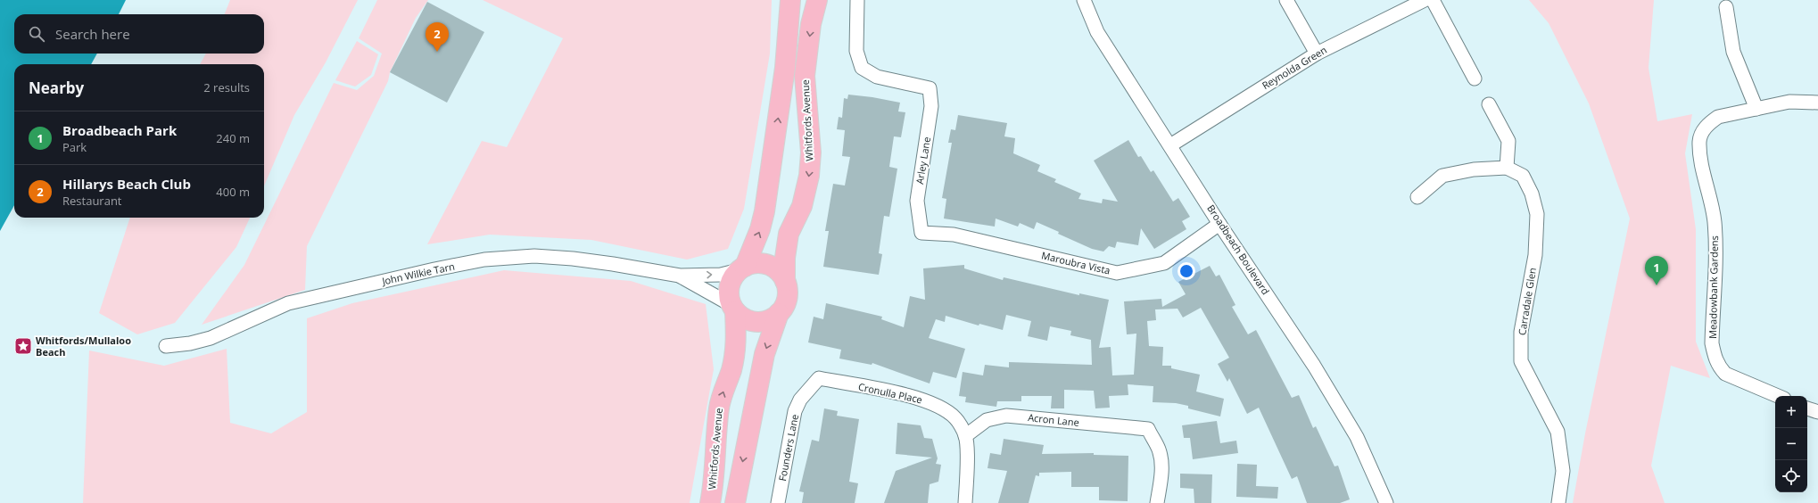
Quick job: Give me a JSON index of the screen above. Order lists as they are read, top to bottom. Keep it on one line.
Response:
{"streets":{"main road":["Whitfords Avenue"],"street":["Reynolda Green","Arley Lane","Broadbeach Boulevard","Maroubra Vista","John Wilkie Tarn","Meadowbank Gardens","Carradale Glen","Cronulla Place","Acron Lane","Founders Lane"]},"crossings":[["Reynolda Green","Broadbeach Boulevard"],["Whitfords Avenue","John Wilkie Tarn"],["Arley Lane","Maroubra Vista"],["Broadbeach Boulevard","Maroubra Vista"],["Cronulla Place","Acron Lane"],["Cronulla Place","Founders Lane"]],"places":{"place":["Whitfords/Mullaloo Beach"]},"page":{"search":"Search here","pins":["2","1"],"heading":["Nearby","2 results"],"list":[{"mark":"1","name":"Broadbeach Park","note":"Park","value":"240 m"},{"mark":"2","name":"Hillarys Beach Club","note":"Restaurant","value":"400 m"}],"map_buttons":["+","−"]}}
